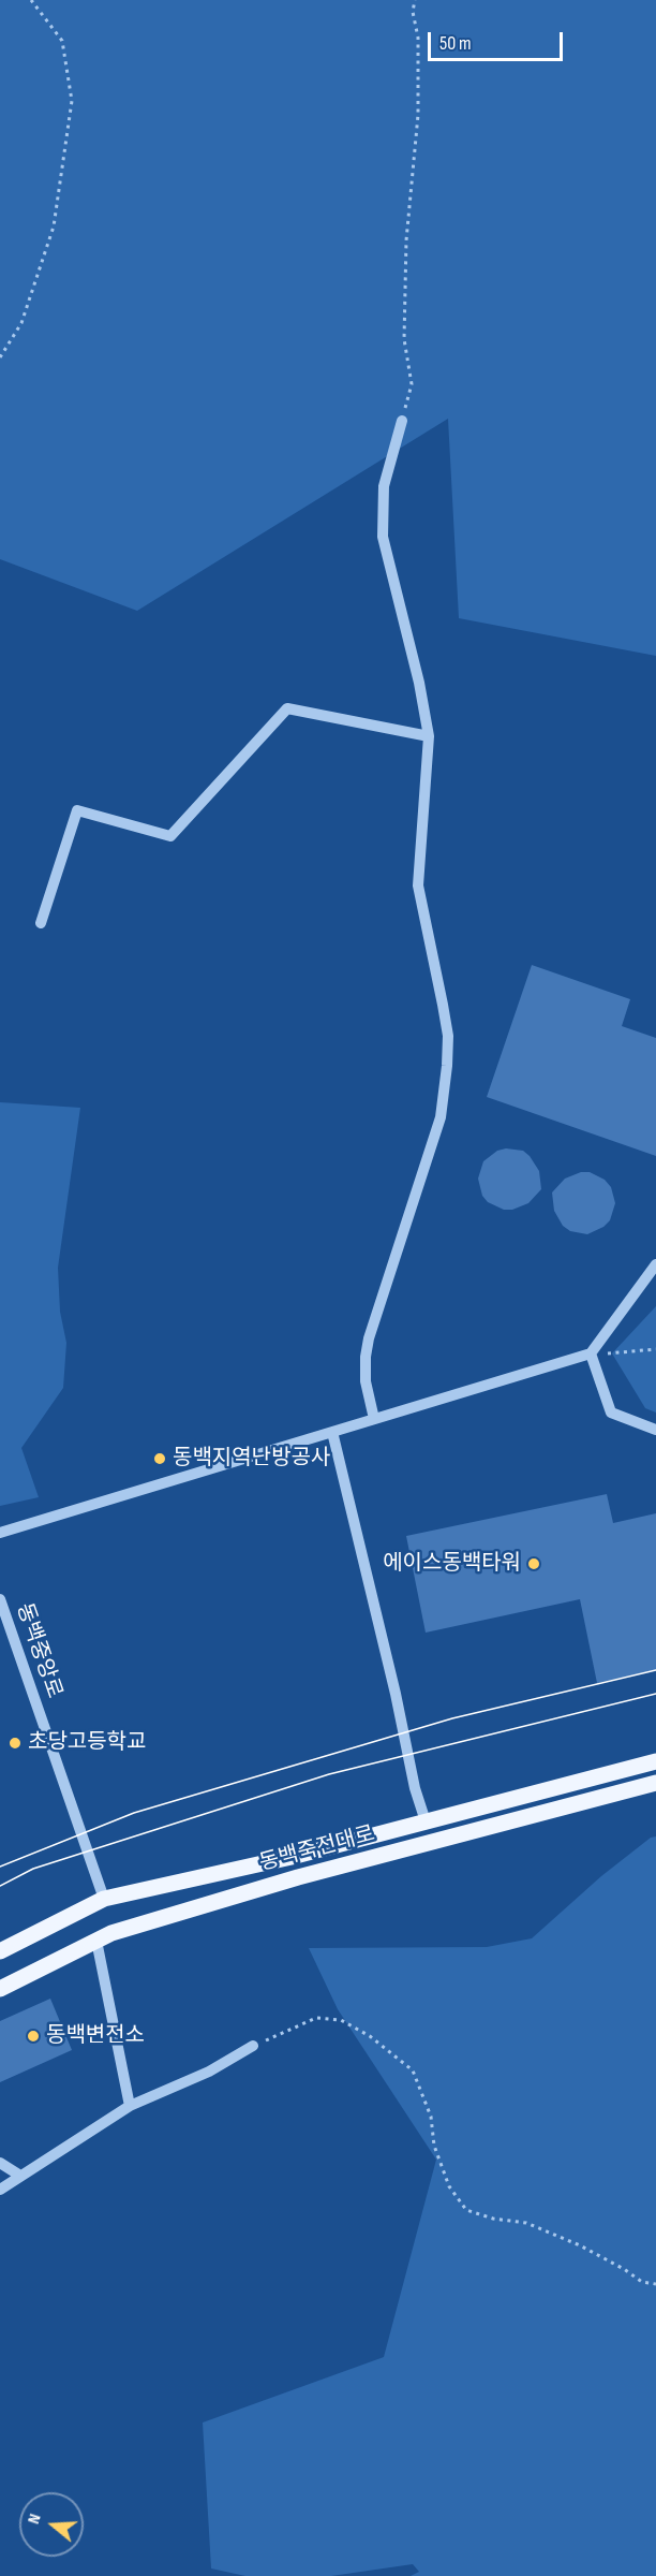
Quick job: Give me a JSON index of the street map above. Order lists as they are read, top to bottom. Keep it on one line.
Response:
{"streets":{"main road":["동백죽전대로"],"street":["동백중앙로"]},"crossings":[["동백중앙로","동백죽전대로"]],"places":["동백지역난방공사","에이스동백타워","초당고등학교","동백변전소"],"scale_bar":"50 m","north":"left"}
